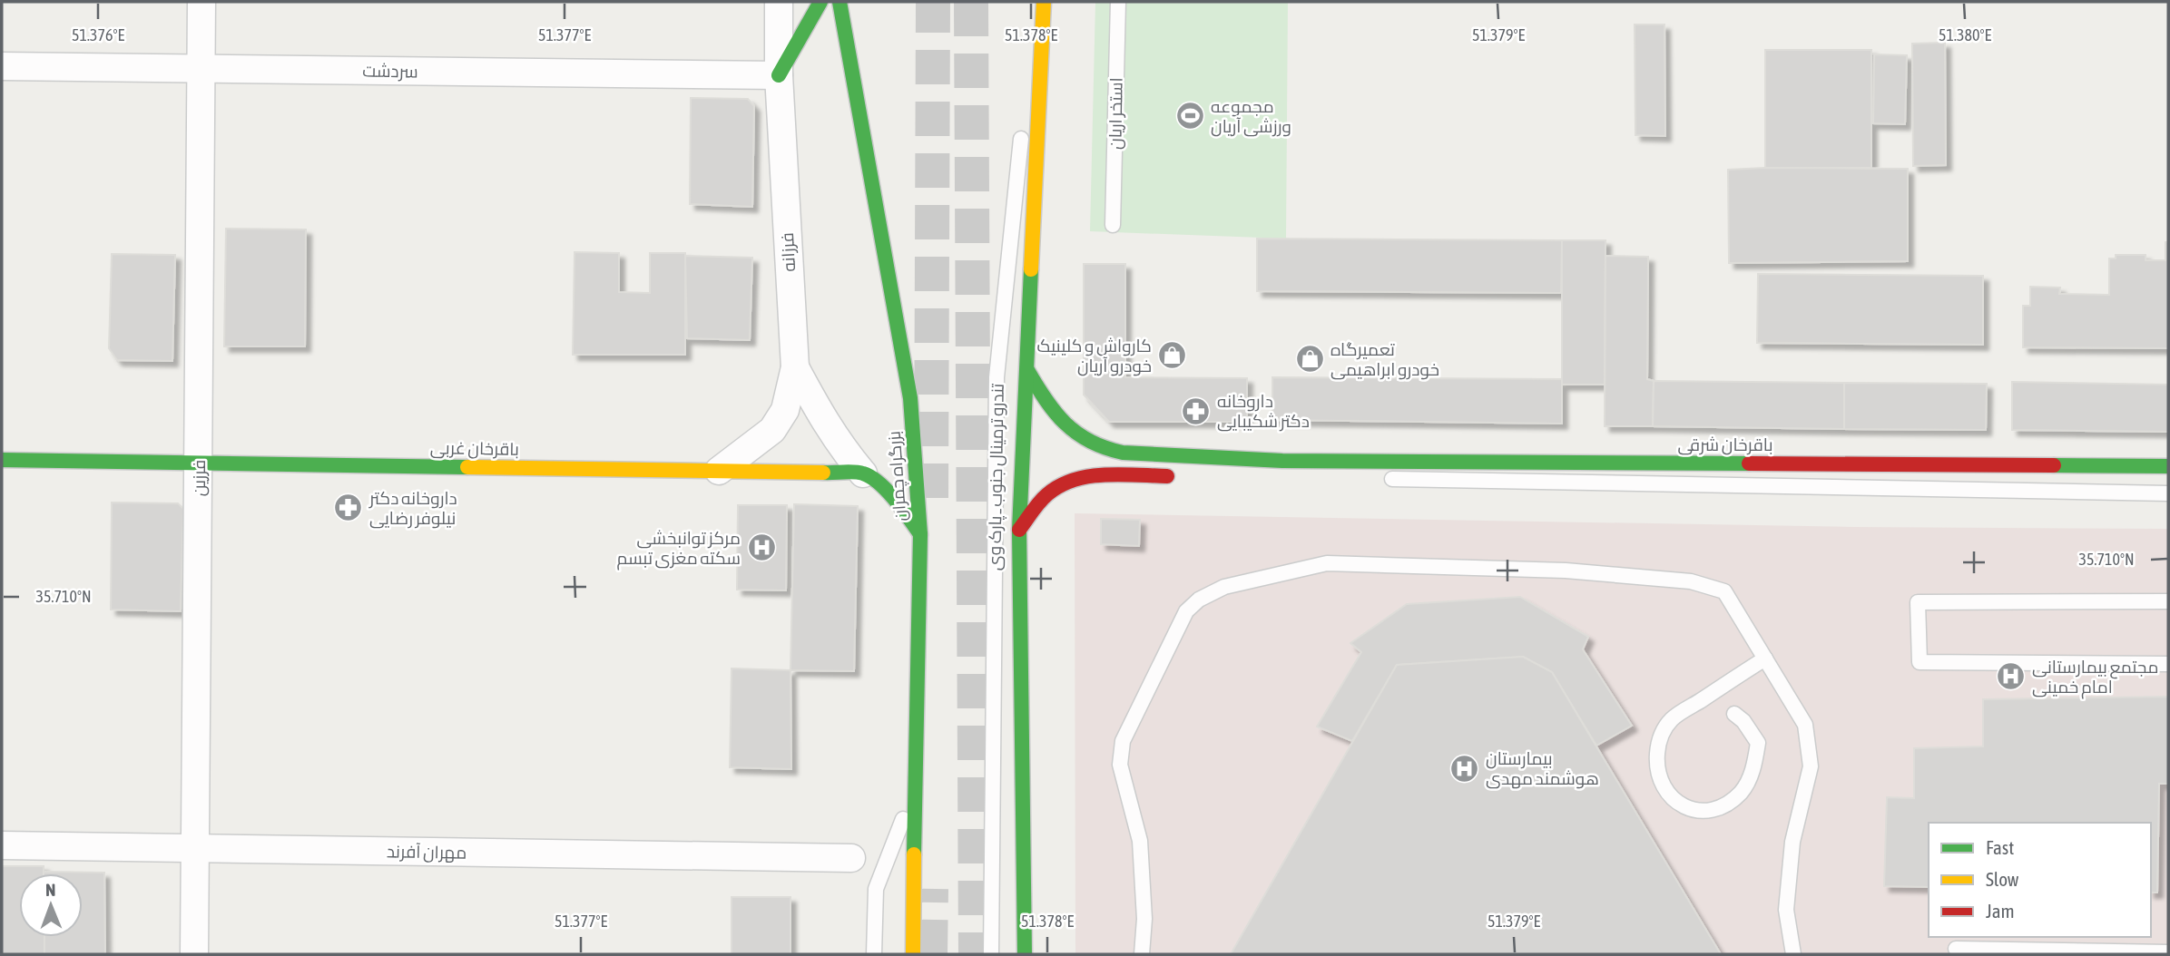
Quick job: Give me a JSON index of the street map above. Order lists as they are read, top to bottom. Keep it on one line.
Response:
{"streets":{"main road":["باقرخان شرقی","باقرخان غربی","بزرگراه چمران"],"street":["سردشت","فرزانه","فرزین","مهران آفرند"],"lane":["استخر اریان","تندرو ترمینال جنوب ـ پارک وی"]},"crossings":[["سردشت","فرزانه"],["سردشت","فرزین"],["فرزانه","باقرخان غربی"],["باقرخان غربی","فرزین"],["فرزین","مهران آفرند"]],"places":{"sports":["مجموعه ورزشی آریان"],"shop":["کارواش و کلینیک خودرو آریان","تعمیرگاه خودرو ابراهیمی"],"pharmacy":["داروخانه دکتر شکیبایی","داروخانه دکتر نیلوفر رضایی"],"hospital":["مرکز توانبخشی سکته مغزی تبسم","مجتمع بیمارستانی امام خمینی","بیمارستان هوشمند مهدی"]},"legend":["Fast","Slow","Jam"],"north":"top","coordinates":["51.376°E","51.377°E","51.378°E","51.379°E","51.380°E","35.710°N"]}
